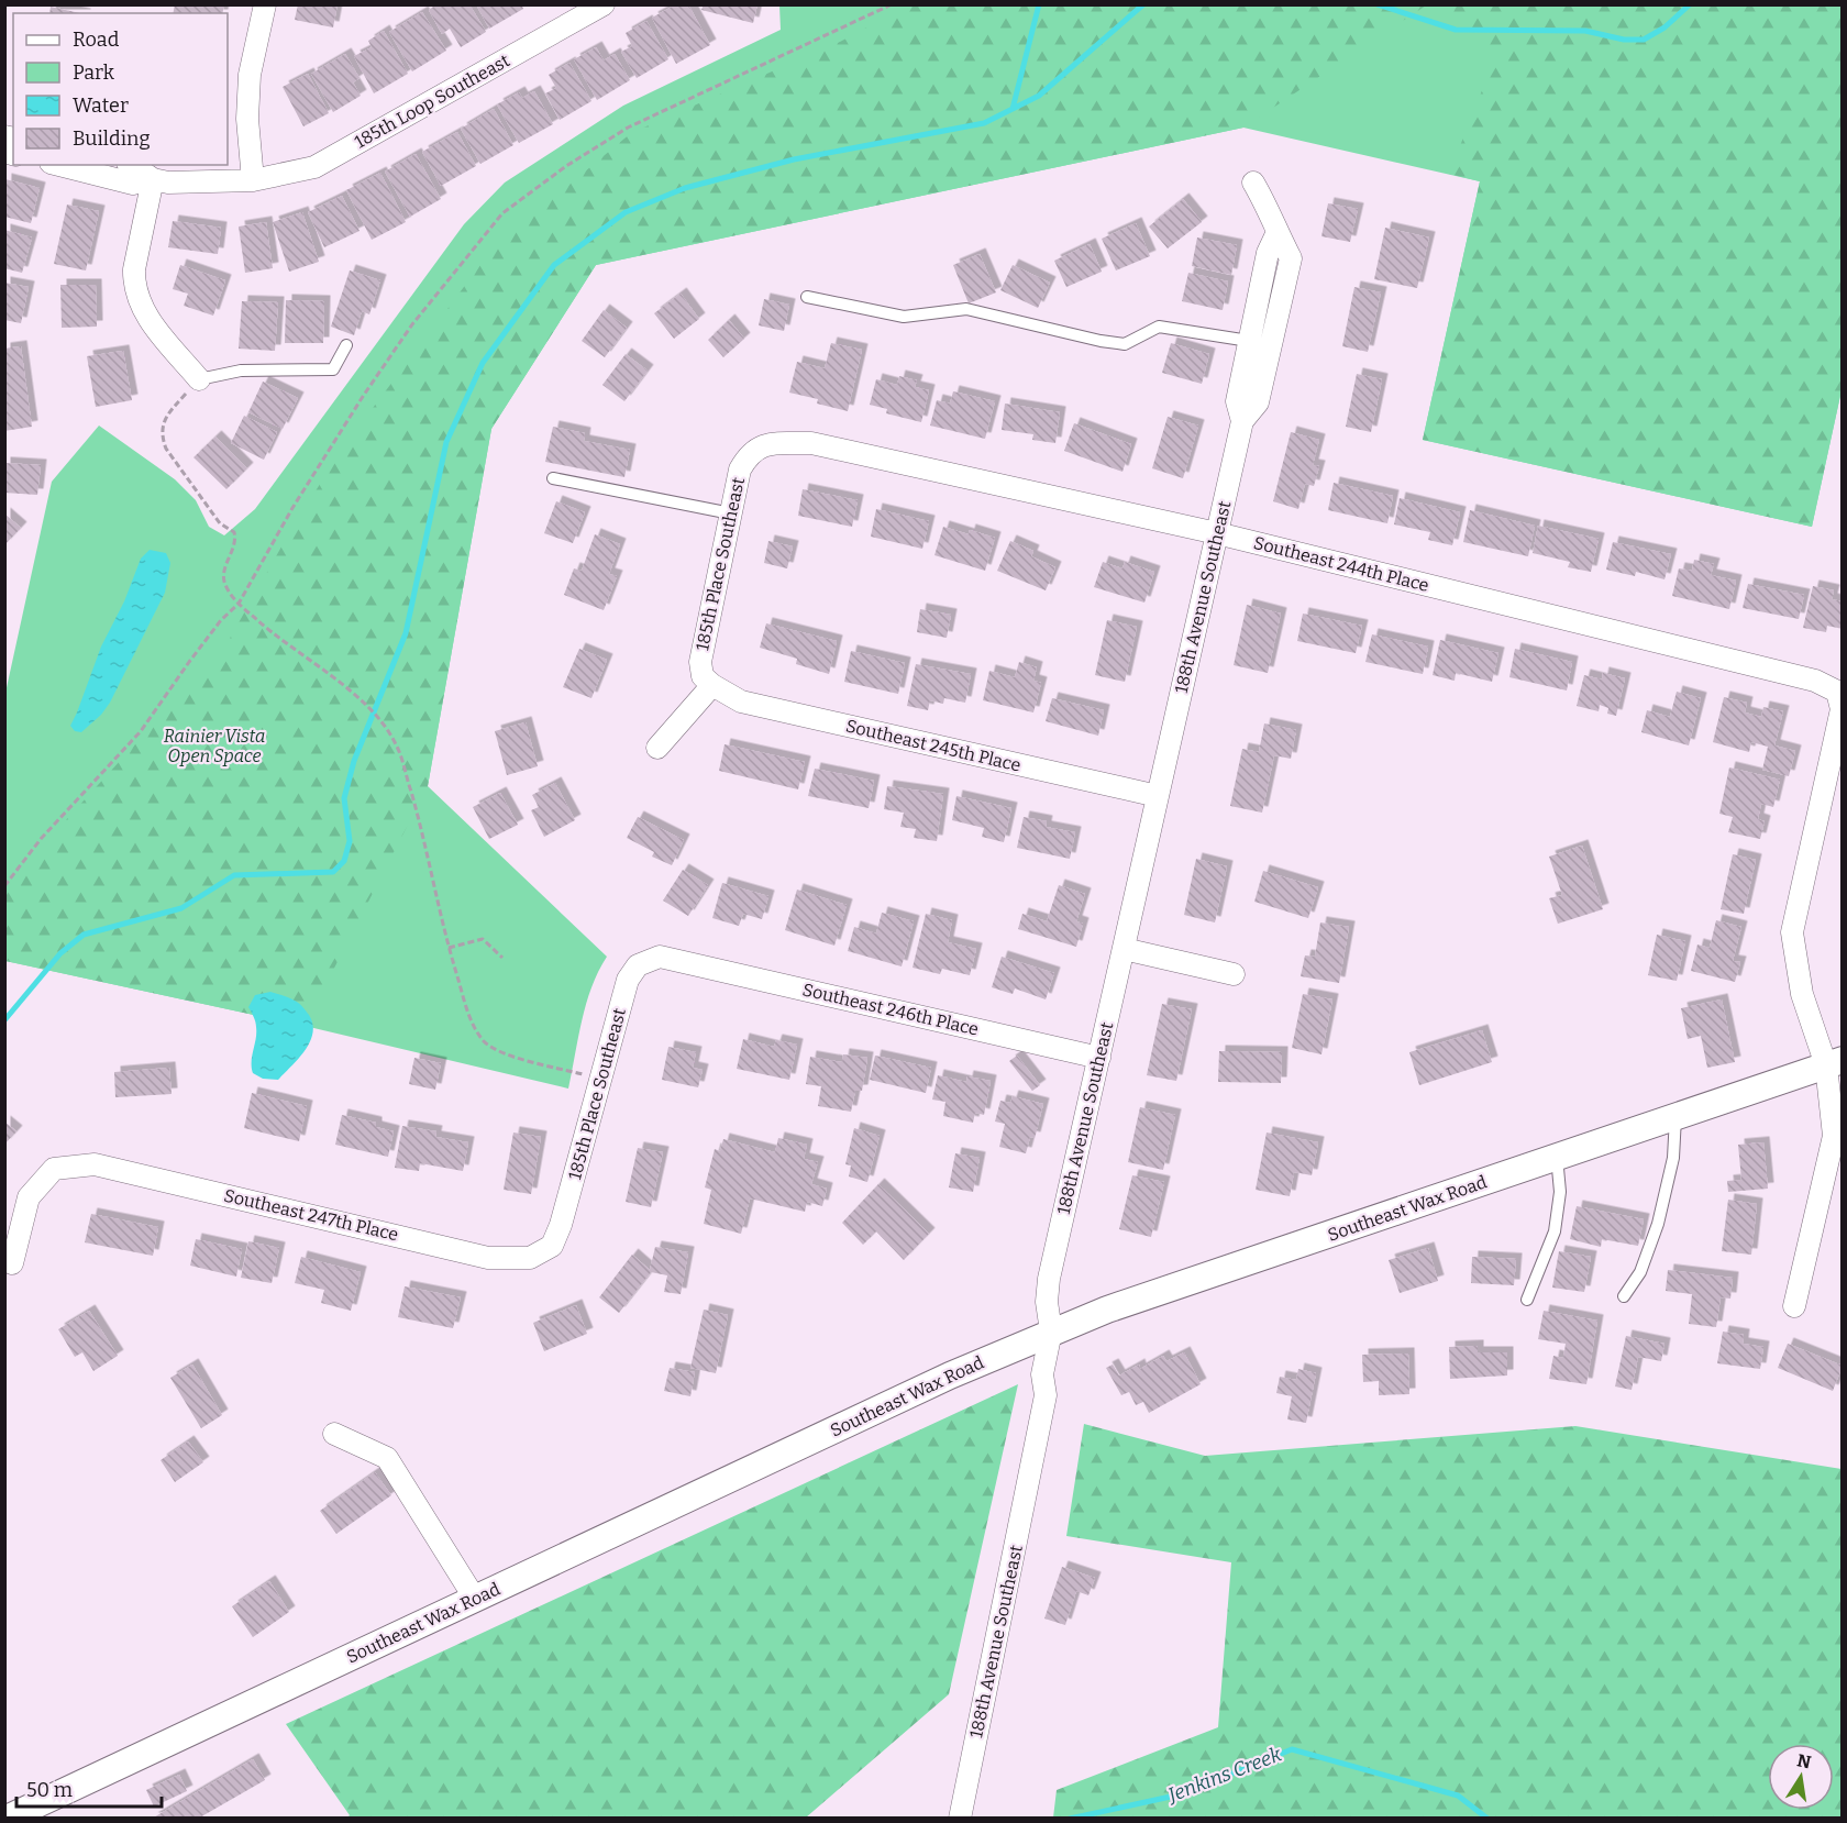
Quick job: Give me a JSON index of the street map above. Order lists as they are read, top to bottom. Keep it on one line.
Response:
{"streets":{"street":["185th Loop Southeast","185th Place Southeast","Southeast 244th Place","188th Avenue Southeast","Southeast 245th Place","Southeast 246th Place","Southeast Wax Road","Southeast 247th Place"]},"crossings":[["185th Place Southeast","Southeast 244th Place"],["185th Place Southeast","Southeast 245th Place"],["185th Place Southeast","Southeast 246th Place"],["185th Place Southeast","Southeast 247th Place"],["Southeast 244th Place","188th Avenue Southeast"],["Southeast 244th Place","Southeast Wax Road"],["188th Avenue Southeast","Southeast 245th Place"],["188th Avenue Southeast","Southeast 246th Place"],["188th Avenue Southeast","Southeast Wax Road"]],"water":["Jenkins Creek"],"parks":["Rainier Vista Open Space"],"legend":["Road","Park","Water","Building"],"scale_bar":"50 m","north":"top"}
